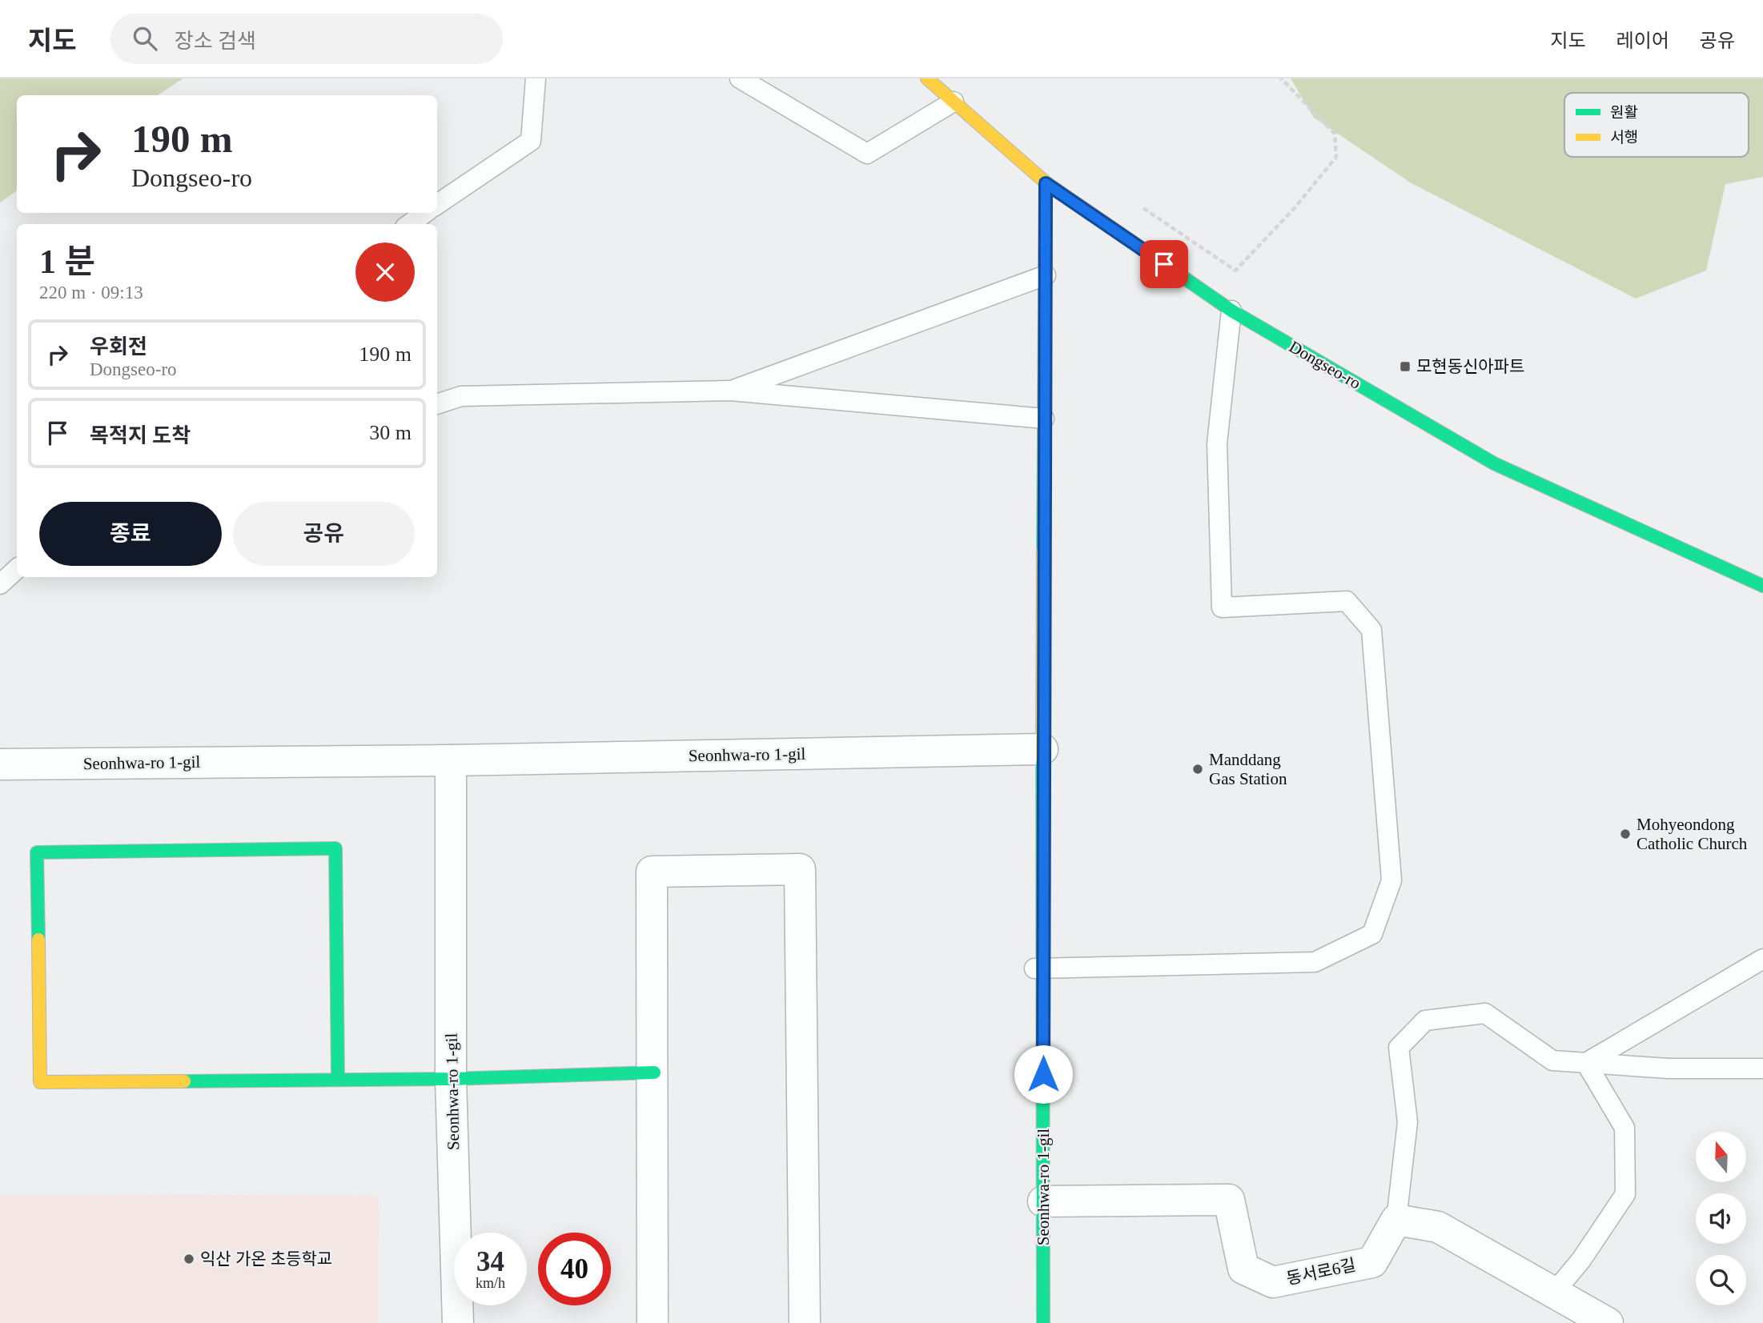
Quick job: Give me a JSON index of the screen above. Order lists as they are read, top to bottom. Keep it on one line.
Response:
{"streets":{"street":["Dongseo-ro","Seonhwa-ro 1-gil","동서로6길"]},"crossings":[["Dongseo-ro","Seonhwa-ro 1-gil"],["Seonhwa-ro 1-gil","동서로6길"]],"places":{"transit":["모현동신아파트"],"other":["Manddang Gas Station","Mohyeondong Catholic Church","익산 가온 초등학교"]},"legend":["원활","서행"],"north":"top","page":{"header":"지도","search":"장소 검색","nav":["지도","레이어","공유"],"turn":["190 m","Dongseo-ro"],"heading":["1 분","220 m · 09:13"],"list":[{"name":"우회전","note":"Dongseo-ro","value":"190 m"},{"name":"목적지 도착","value":"30 m"}],"buttons":["종료","공유"],"speed":"34 km/h","limit":"40"}}
